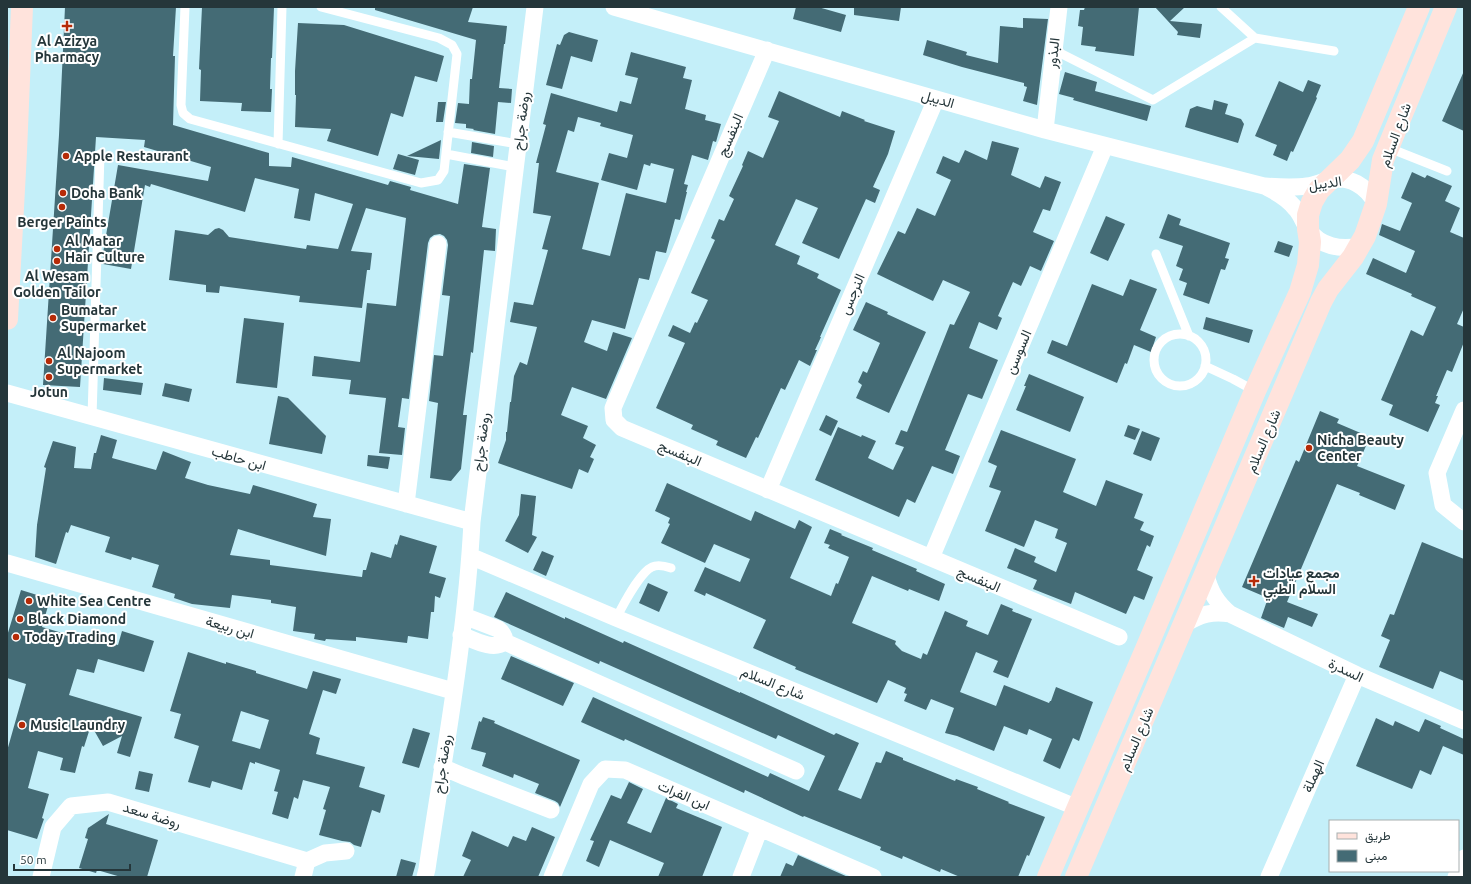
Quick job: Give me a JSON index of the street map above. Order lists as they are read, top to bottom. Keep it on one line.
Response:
{"streets":{"main road":["شارع السلام"],"street":["البذور","الديبل","روضة جراح","البنفسج","النرجس","السوسن","ابن حاطب","ابن ربيعة","السدرة","الهملة","ابن الفرات","روضة سعد"]},"crossings":[["البذور","الديبل"],["الديبل","البنفسج"],["الديبل","شارع السلام"],["الديبل","النرجس"],["الديبل","السوسن"],["روضة جراح","شارع السلام"],["روضة جراح","ابن حاطب"],["روضة جراح","ابن ربيعة"],["البنفسج","النرجس"],["البنفسج","السوسن"],["شارع السلام","السدرة"],["السدرة","الهملة"]],"places":{"health":["Al Azizya Pharmacy","مجمع عيادات السلام الطبي"],"other":["Apple Restaurant","Doha Bank","Berger Paints","Al Matar Hair Culture","Al Wesam Golden Tailor","Bumatar Supermarket","Al Najoom Supermarket","Jotun","Nicha Beauty Center","White Sea Centre","Black Diamond","Today Trading","Music Laundry"]},"legend":["طريق","مبنى"],"scale_bar":"50 m"}
